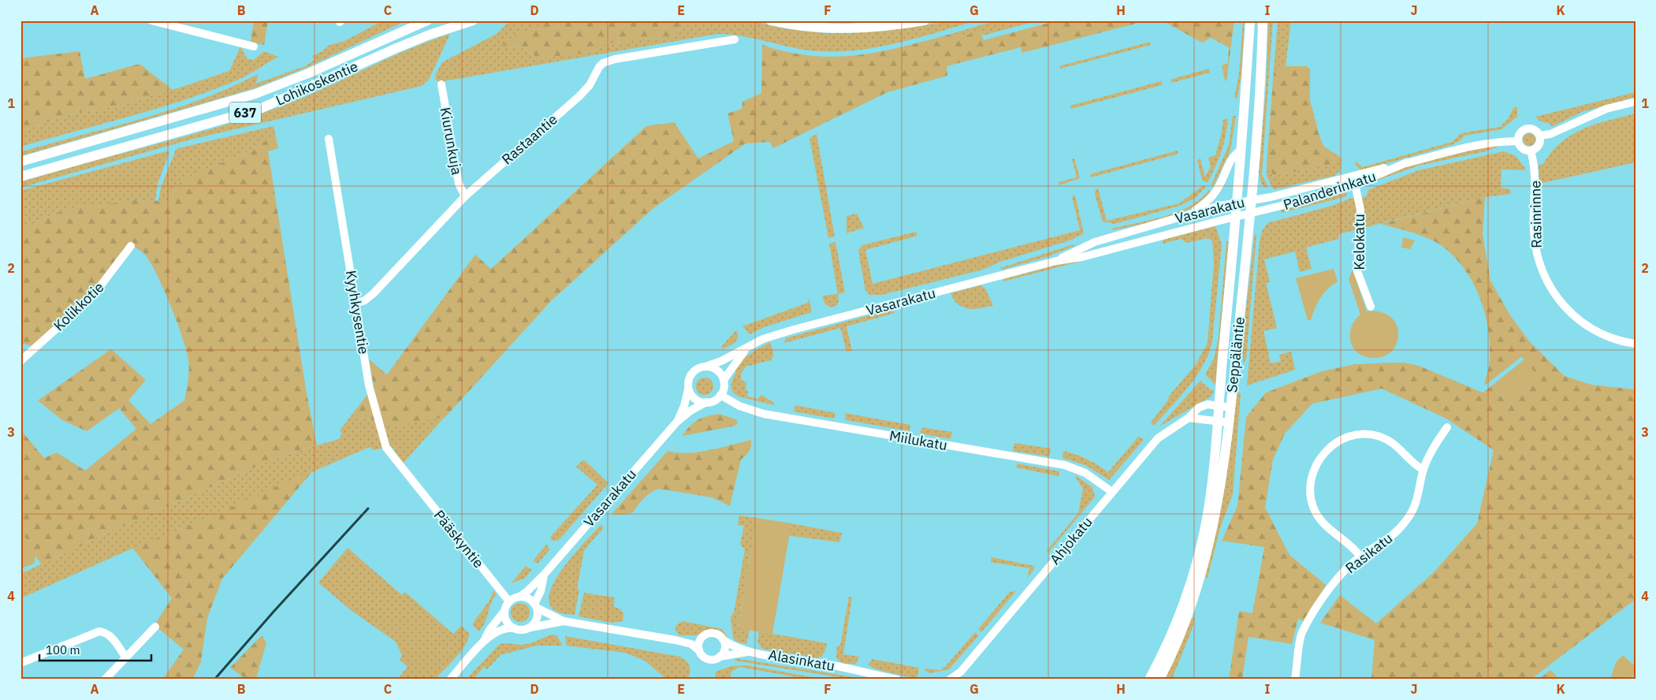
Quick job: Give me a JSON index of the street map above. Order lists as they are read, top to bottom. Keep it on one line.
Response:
{"streets":{"main road":["Lohikoskentie","637","Seppäläntie"],"street":["Rastaantie","Kiurunkuja","Palanderinkatu","Vasarakatu","Rasinrinne","Kelokatu","Kolikkotie","Kyyhkysentie","Miilukatu","Pääskyntie","Ahjokatu","Rasikatu","Alasinkatu"]},"crossings":[["Rastaantie","Kiurunkuja"],["Rastaantie","Kyyhkysentie"],["Palanderinkatu","Vasarakatu"],["Palanderinkatu","Rasinrinne"],["Palanderinkatu","Kelokatu"],["Palanderinkatu","Seppäläntie"],["Vasarakatu","Seppäläntie"],["Vasarakatu","Miilukatu"],["Vasarakatu","Pääskyntie"],["Kyyhkysentie","Pääskyntie"],["Seppäläntie","Ahjokatu"],["Miilukatu","Ahjokatu"]],"scale_bar":"100 m","grid":{"columns":["A","B","C","D","E","F","G","H","I","J","K"],"rows":["1","2","3","4"]}}
